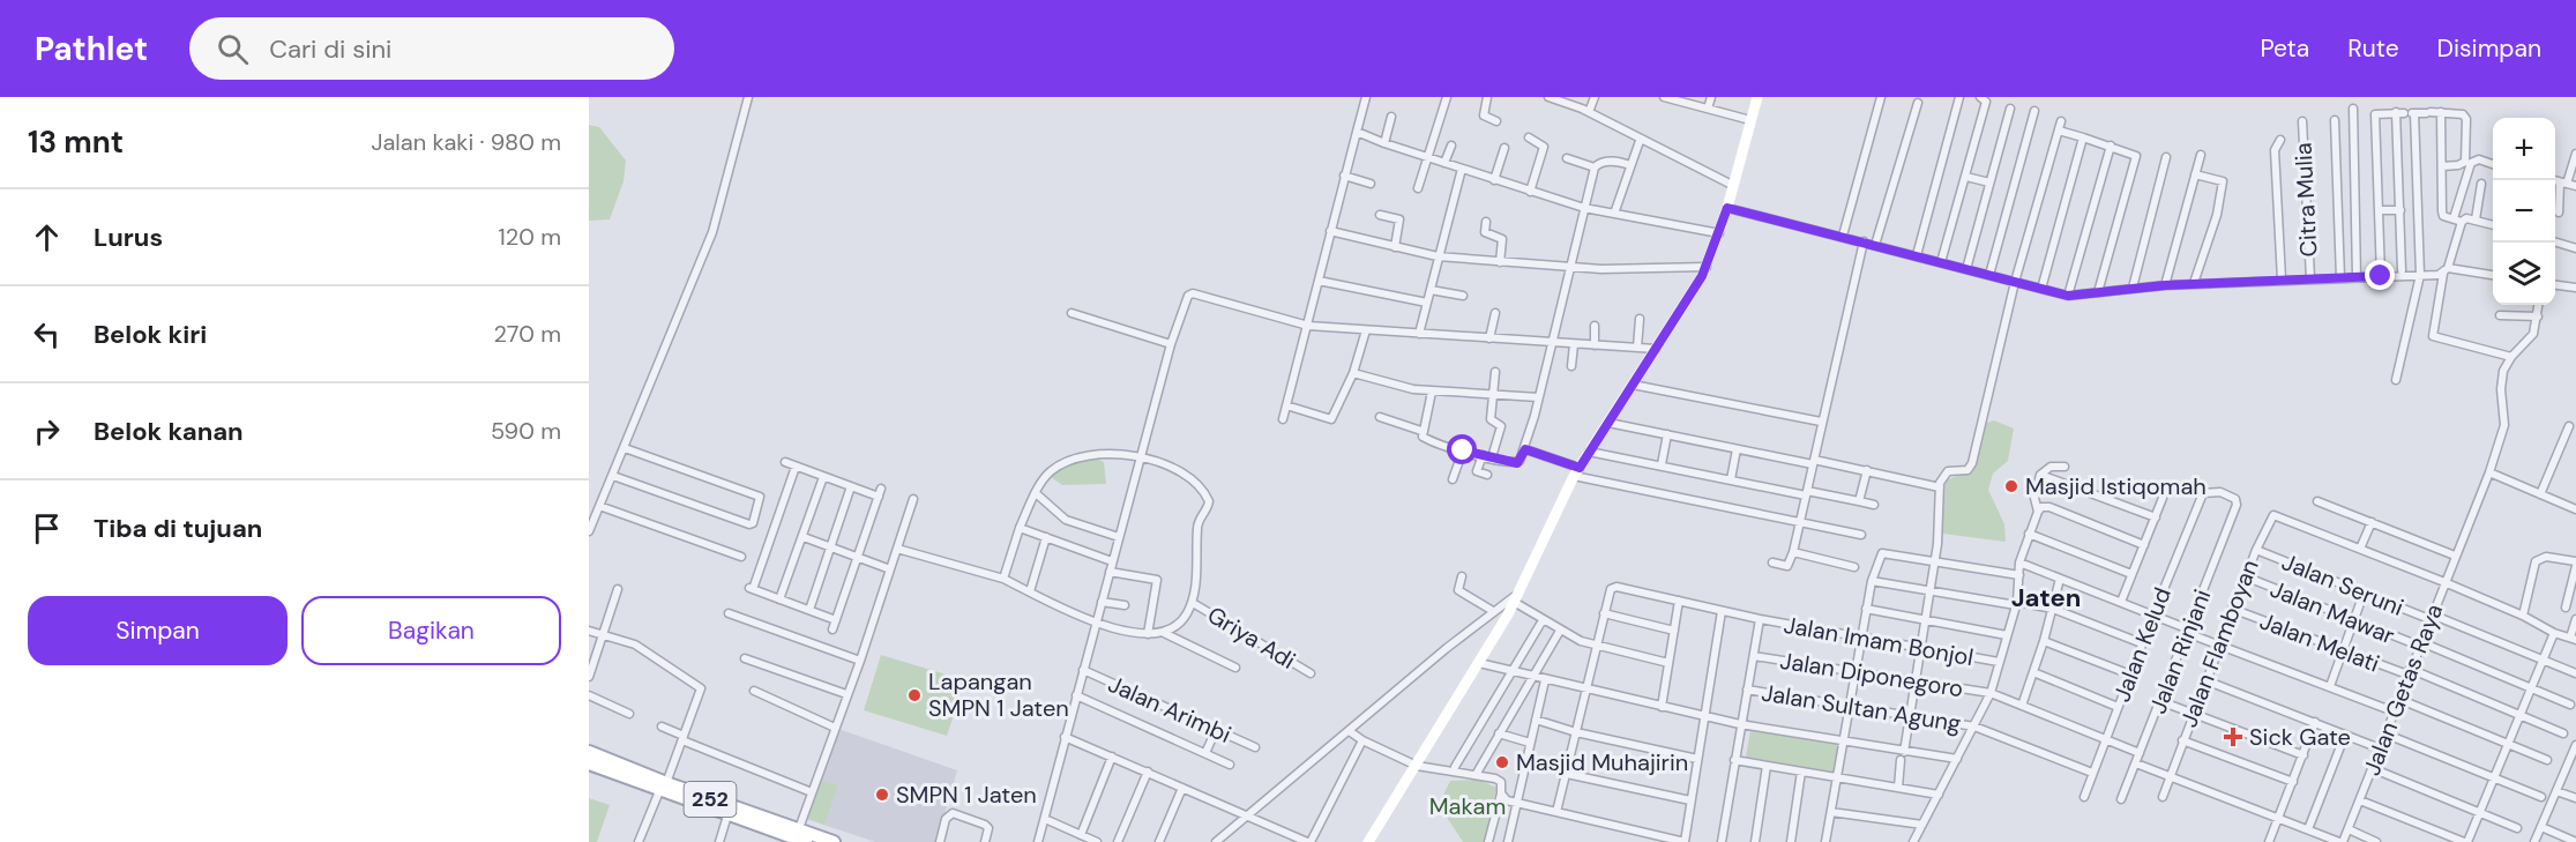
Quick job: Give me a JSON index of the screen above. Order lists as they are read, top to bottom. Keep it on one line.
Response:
{"streets":{"main road":["252"],"street":["Citra Mulia","Jalan Seruni","Jalan Mawar","Griya Adi","Jalan Imam Bonjol","Jalan Melati","Jalan Flamboyan","Jalan Kelud","Jalan Rinjani","Jalan Diponegoro","Jalan Getas Raya","Jalan Sultan Agung","Jalan Arimbi"]},"crossings":[["Jalan Seruni","Jalan Flamboyan"],["Jalan Seruni","Jalan Getas Raya"],["Jalan Mawar","Jalan Flamboyan"],["Jalan Mawar","Jalan Getas Raya"],["Jalan Melati","Jalan Flamboyan"],["Jalan Melati","Jalan Getas Raya"],["Jalan Kelud","Jalan Rinjani"],["Jalan Kelud","Jalan Diponegoro"],["Jalan Kelud","Jalan Sultan Agung"],["Jalan Rinjani","Jalan Diponegoro"]],"districts":["Jaten"],"parks":["Makam"],"places":{"other":["Masjid Istiqomah","Lapangan SMPN 1 Jaten","Masjid Muhajirin","SMPN 1 Jaten"],"health":["Sick Gate"]},"page":{"header":"Pathlet","search":"Cari di sini","nav":["Peta","Rute","Disimpan"],"heading":["13 mnt","Jalan kaki · 980 m"],"map_buttons":["+","−"],"list":[["Lurus","120 m"],["Belok kiri","270 m"],["Belok kanan","590 m"],"Tiba di tujuan"],"buttons":["Simpan","Bagikan"]}}
